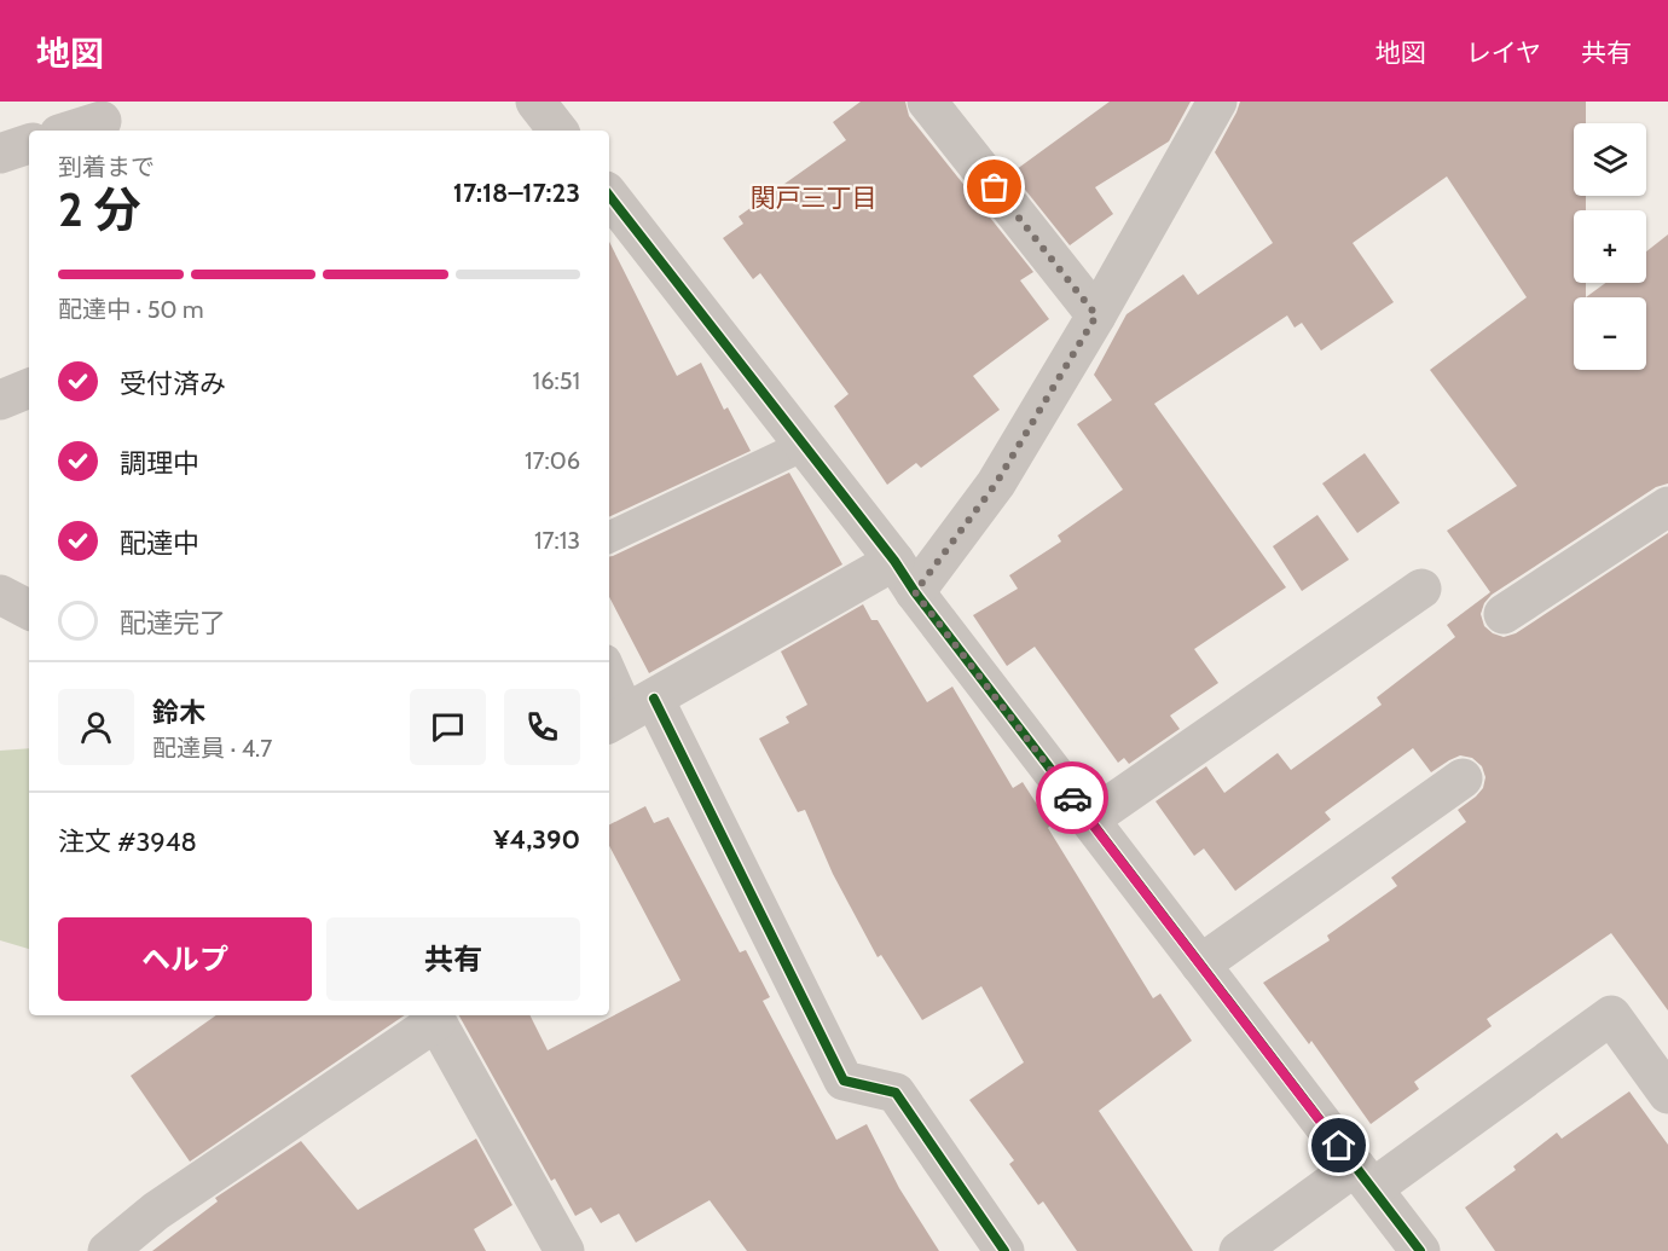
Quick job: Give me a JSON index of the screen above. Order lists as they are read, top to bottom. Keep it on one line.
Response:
{"districts":["関戸三丁目"],"page":{"header":"地図","nav":["地図","レイヤ","共有"],"map_buttons":["+","−"],"heading":["2 分","到着まで","17:18–17:23"],"panel":["鈴木","配達員 · 4.7","注文 #3948","¥4,390"],"bar":"配達中 · 50 m","list":[["受付済み","16:51"],["調理中","17:06"],["配達中","17:13"],"配達完了"],"buttons":["ヘルプ","共有"]}}
